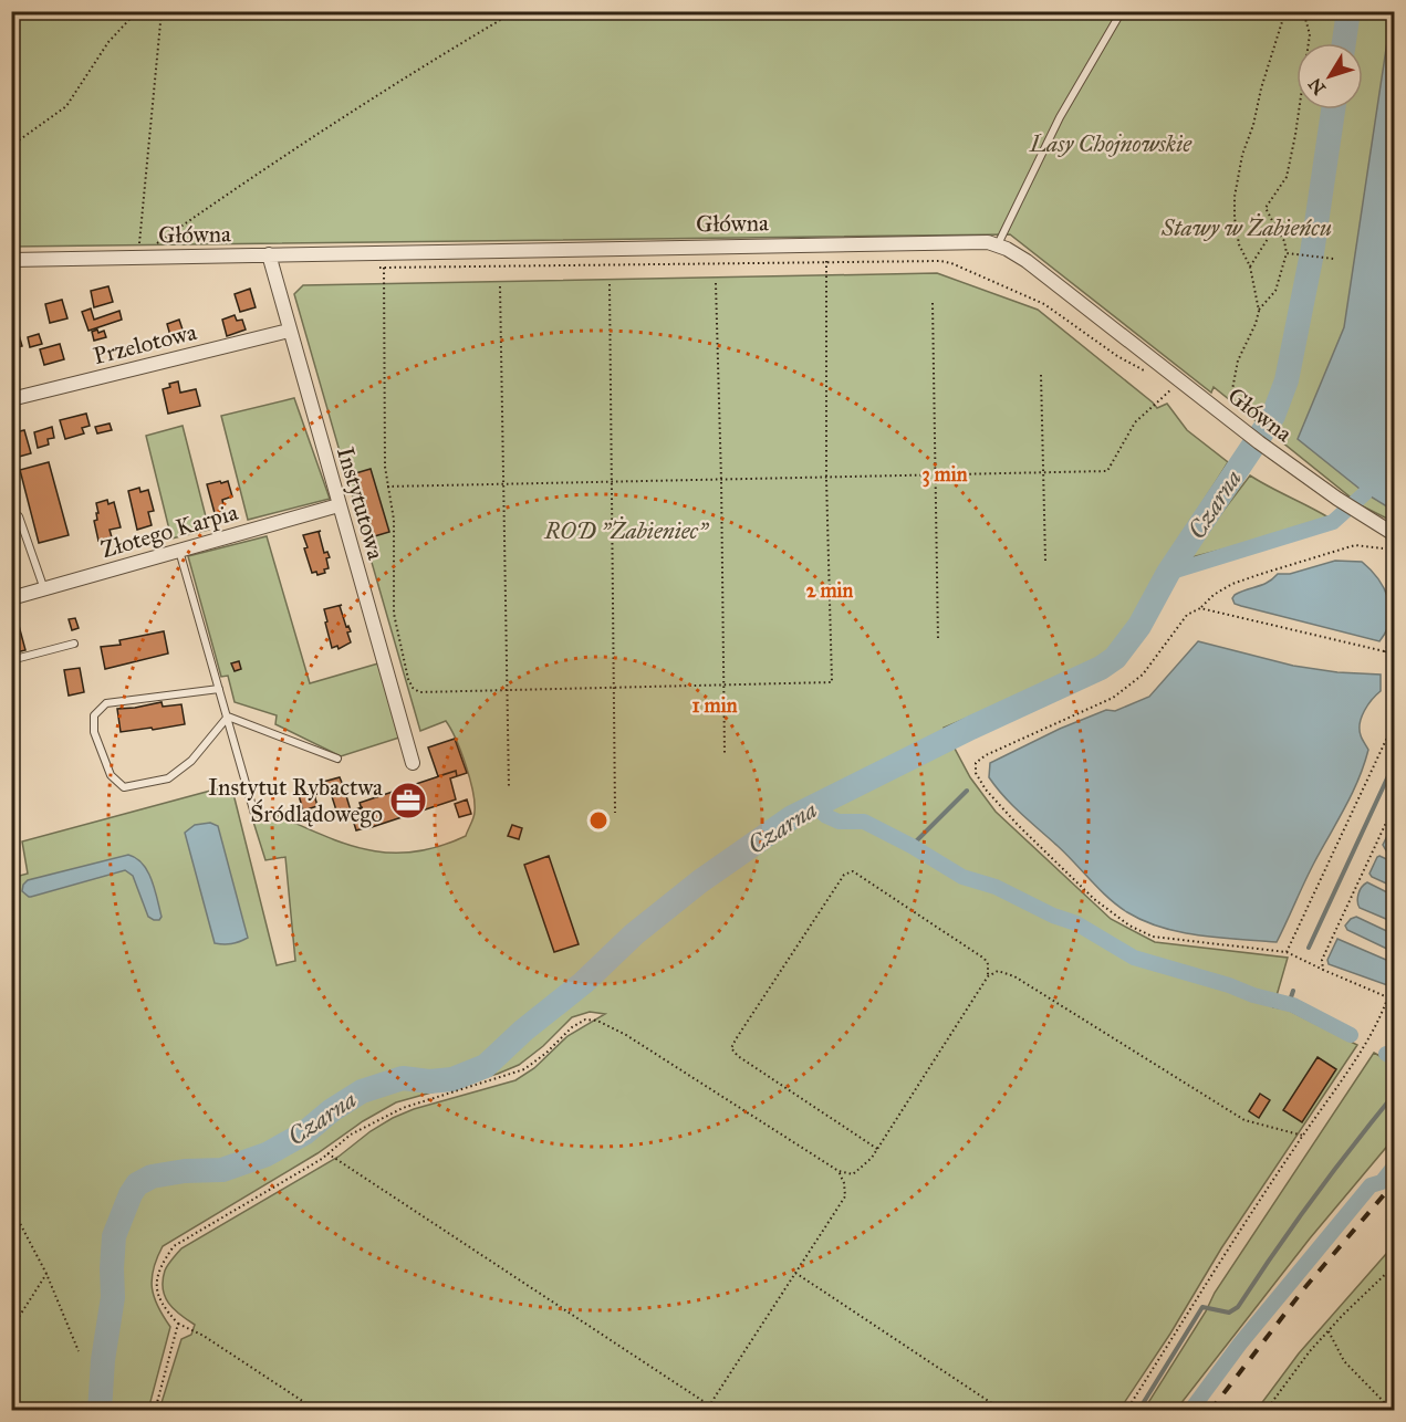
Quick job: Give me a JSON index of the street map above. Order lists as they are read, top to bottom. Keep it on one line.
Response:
{"streets":{"street":["Główna","Przelotowa","Instytutowa","Złotego Karpia"]},"crossings":[["Główna","Instytutowa"],["Przelotowa","Instytutowa"],["Instytutowa","Złotego Karpia"]],"water":["Czarna"],"parks":["Lasy Chojnowskie","Stawy w Żabieńcu","ROD \"Żabieniec\""],"places":{"office":["Instytut Rybactwa Śródlądowego"]},"north":"bottom left","rings":["3 min","2 min","1 min"]}
